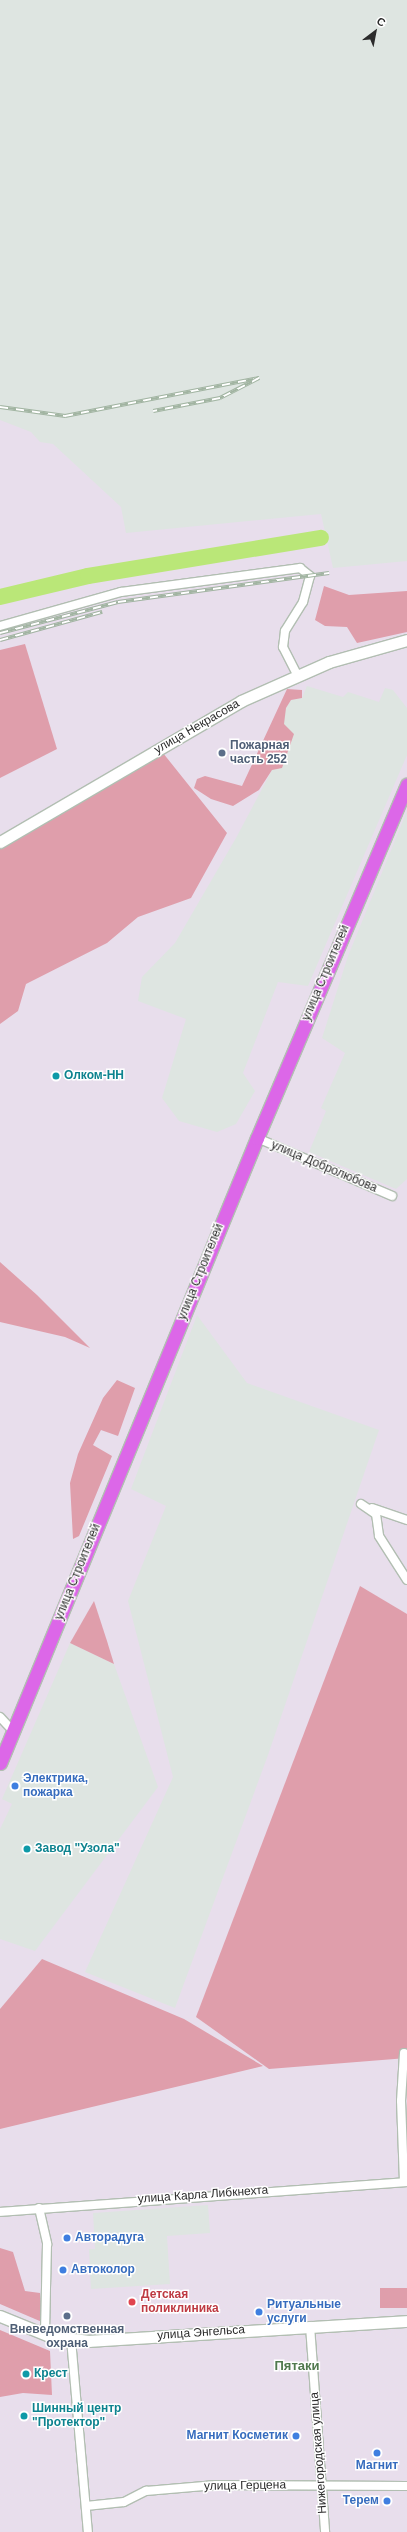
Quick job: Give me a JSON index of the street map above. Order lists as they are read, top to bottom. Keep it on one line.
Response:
{"streets":{"main road":["улица Строителей"],"street":["улица Некрасова","улица Добролюбова","улица Карла Либкнехта","улица Энгельса","Нижегородская улица","улица Герцена"]},"crossings":[["улица Строителей","улица Добролюбова"],["улица Энгельса","Нижегородская улица"],["Нижегородская улица","улица Герцена"]],"districts":["Пятаки"],"places":["Пожарная часть 252","Олком-НН","Электрика, пожарка","Завод \"Узола\"","Авторадуга","Автоколор","Детская поликлиника","Ритуальные услуги","Вневедомственная охрана","Крест","Шинный центр \"Протектор\"","Магнит Косметик","Магнит","Терем"],"north":"top right"}
